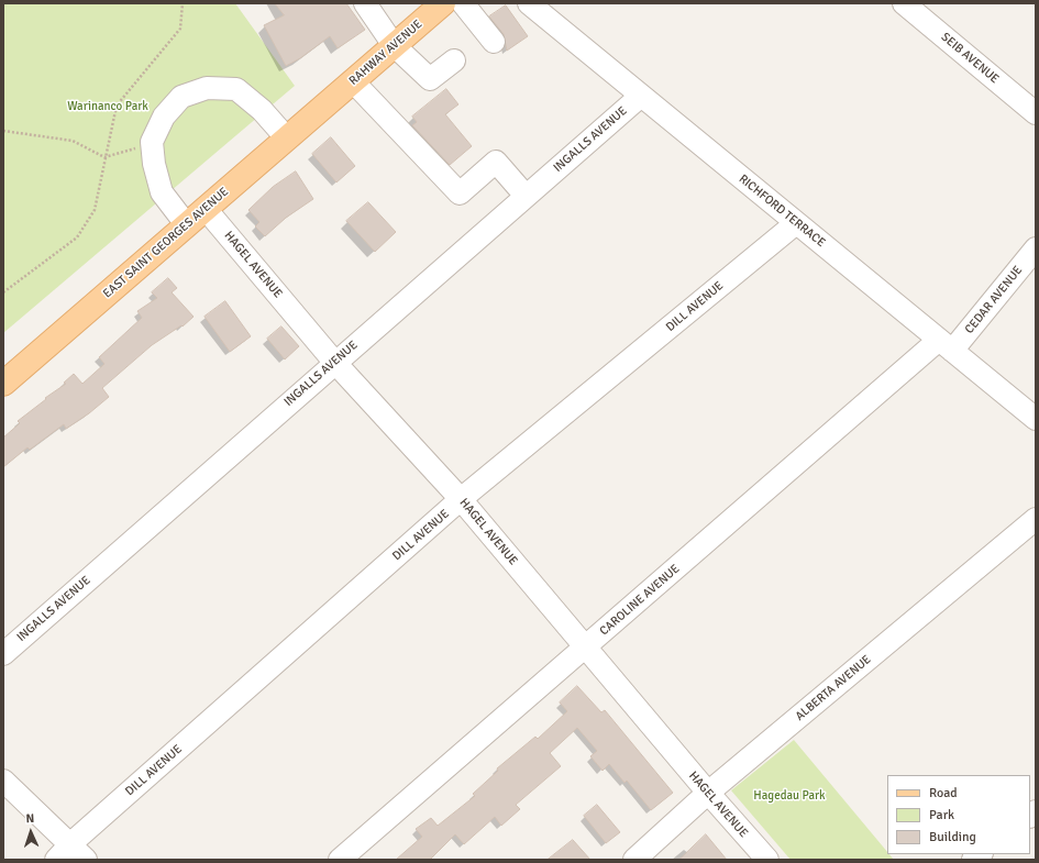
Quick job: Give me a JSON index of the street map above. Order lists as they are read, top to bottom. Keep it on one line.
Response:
{"streets":{"main road":["RAHWAY AVENUE","EAST SAINT GEORGES AVENUE"],"street":["SEIB AVENUE","INGALLS AVENUE","RICHFORD TERRACE","HAGEL AVENUE","CEDAR AVENUE","DILL AVENUE","CAROLINE AVENUE","ALBERTA AVENUE"]},"crossings":[["RAHWAY AVENUE","EAST SAINT GEORGES AVENUE"],["INGALLS AVENUE","RICHFORD TERRACE"],["INGALLS AVENUE","HAGEL AVENUE"],["RICHFORD TERRACE","CEDAR AVENUE"],["RICHFORD TERRACE","DILL AVENUE"],["RICHFORD TERRACE","CAROLINE AVENUE"],["EAST SAINT GEORGES AVENUE","HAGEL AVENUE"],["HAGEL AVENUE","DILL AVENUE"],["HAGEL AVENUE","CAROLINE AVENUE"],["HAGEL AVENUE","ALBERTA AVENUE"],["CEDAR AVENUE","CAROLINE AVENUE"]],"parks":["Warinanco Park","Hagedau Park"],"legend":["Road","Park","Building"],"north":"top"}
